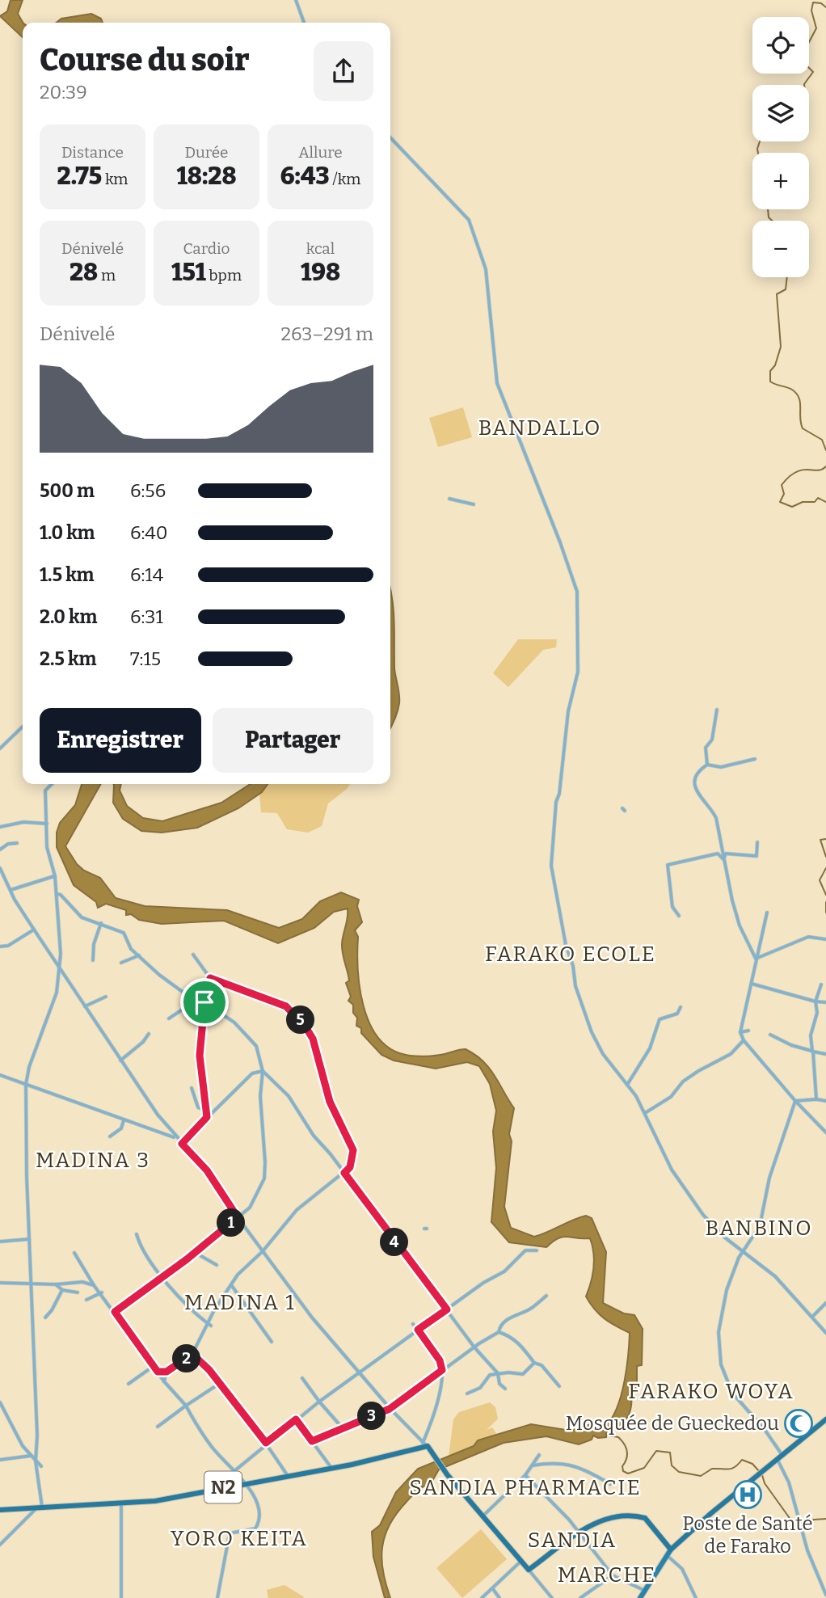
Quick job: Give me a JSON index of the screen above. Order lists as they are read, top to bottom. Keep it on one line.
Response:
{"streets":{"highway":["N2"]},"districts":["BANDALLO","FARAKO ECOLE","MADINA 3","BANBINO","MADINA 1","FARAKO WOYA","SANDIA PHARMACIE","YORO KEITA","SANDIA","MARCHE"],"places":{"mosque":["Mosquée de Gueckedou"],"hospital":["Poste de Santé de Farako"]},"page":{"map_buttons":["+","−"],"heading":["Course du soir","20:39"],"stats":[["Distance","2.75 km"],["Durée","18:28"],["Allure","6:43 /km"],["Dénivelé","28 m"],["Cardio","151 bpm"],["kcal","198"]],"chart":["Dénivelé","263–291 m"],"list":[{"name":"500 m","note":"6:56"},{"name":"1.0 km","note":"6:40"},{"name":"1.5 km","note":"6:14"},{"name":"2.0 km","note":"6:31"},{"name":"2.5 km","note":"7:15"}],"buttons":["Enregistrer","Partager"],"pins":["5","1","4","2","3"]}}
